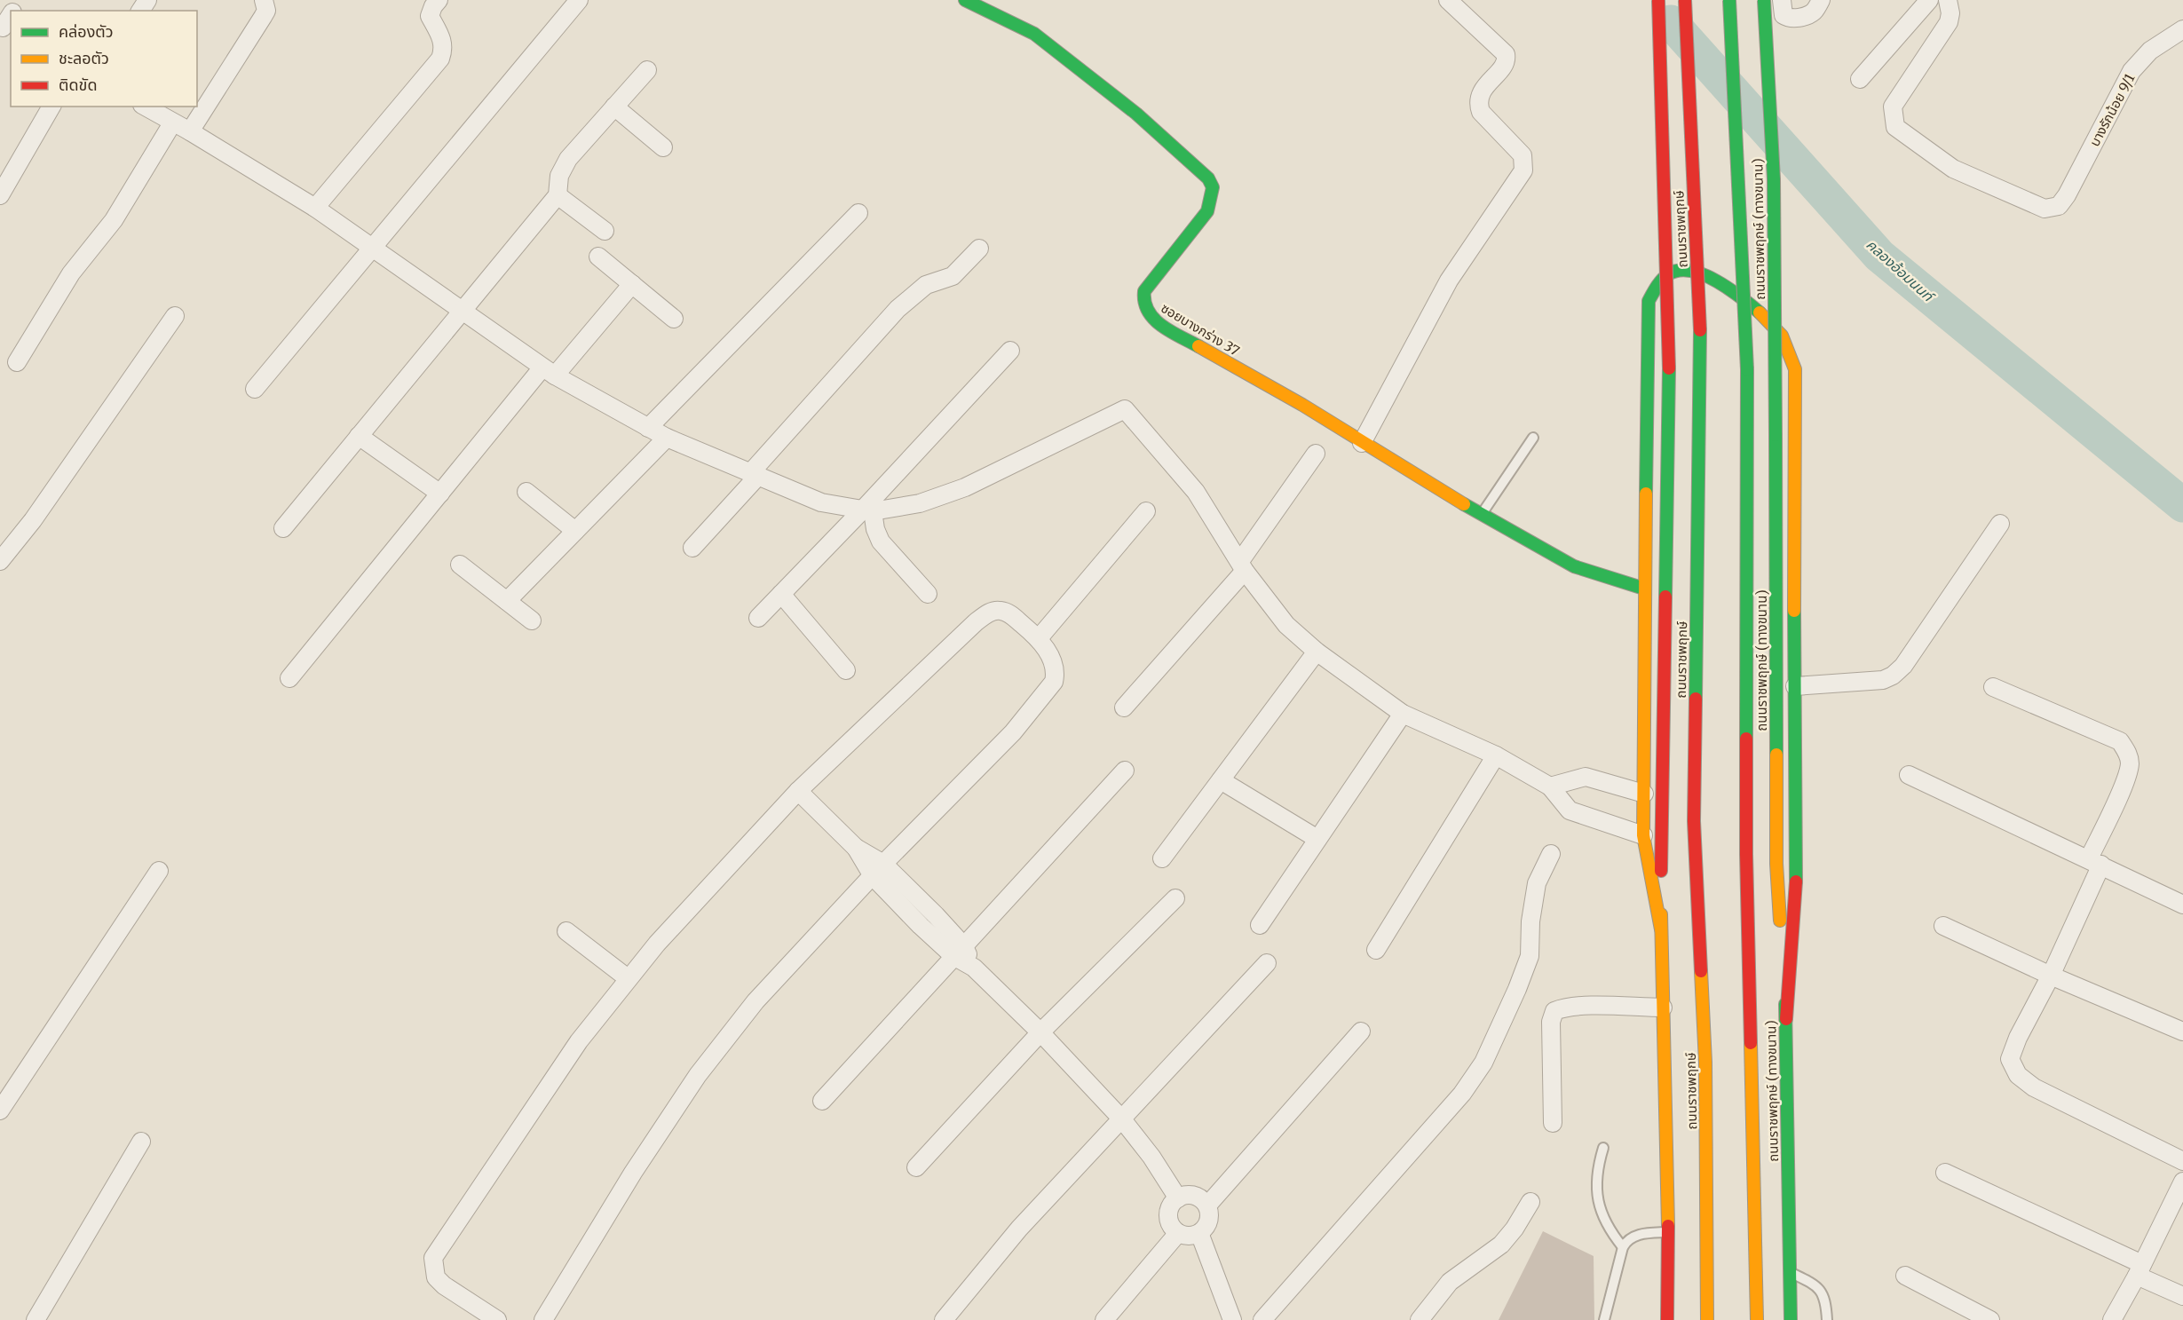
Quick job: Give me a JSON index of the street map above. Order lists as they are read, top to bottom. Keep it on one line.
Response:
{"streets":{"main road":["ถนนราชพฤกษ์","ถนนราชพฤกษ์ (ทางขนาน)","ซอยบางกร่าง 37"],"street":["บางรักน้อย 9/1"]},"water":["คลองอ้อมนนท์"],"legend":["คล่องตัว","ชะลอตัว","ติดขัด"]}
